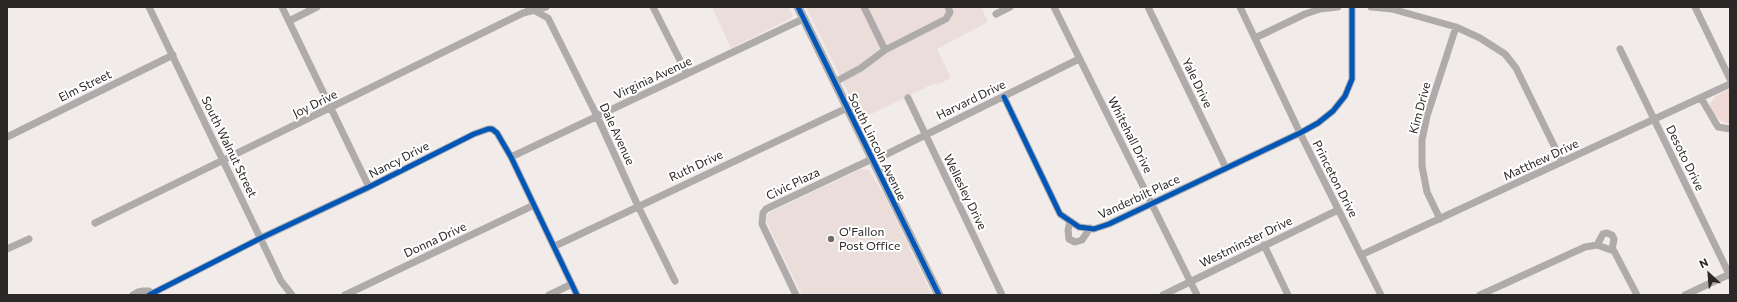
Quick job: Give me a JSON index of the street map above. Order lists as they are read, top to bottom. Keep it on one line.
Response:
{"streets":{"main road":["South Lincoln Avenue"],"street":["Virginia Avenue","Yale Drive","Elm Street","Harvard Drive","Joy Drive","Kim Drive","Dale Avenue","Whitehall Drive","South Walnut Street","Desoto Drive","Nancy Drive","Matthew Drive","Ruth Drive","Princeton Drive","Civic Plaza","Wellesley Drive","Vanderbilt Place","Donna Drive","Westminster Drive"]},"crossings":[["Virginia Avenue","Dale Avenue"],["Virginia Avenue","South Lincoln Avenue"],["Virginia Avenue","Nancy Drive"],["Yale Drive","Vanderbilt Place"],["Elm Street","South Walnut Street"],["Harvard Drive","Whitehall Drive"],["Harvard Drive","South Lincoln Avenue"],["Harvard Drive","Civic Plaza"],["Harvard Drive","Wellesley Drive"],["Harvard Drive","Vanderbilt Place"],["Joy Drive","Dale Avenue"],["Joy Drive","South Walnut Street"],["Kim Drive","Matthew Drive"],["Dale Avenue","Ruth Drive"],["Whitehall Drive","Vanderbilt Place"],["Whitehall Drive","Westminster Drive"],["South Walnut Street","Nancy Drive"],["South Lincoln Avenue","Ruth Drive"],["South Lincoln Avenue","Civic Plaza"],["Desoto Drive","Matthew Drive"],["Nancy Drive","Ruth Drive"],["Nancy Drive","Donna Drive"],["Matthew Drive","Princeton Drive"],["Princeton Drive","Vanderbilt Place"],["Princeton Drive","Westminster Drive"]],"places":["O'Fallon Post Office"],"north":"top left"}
